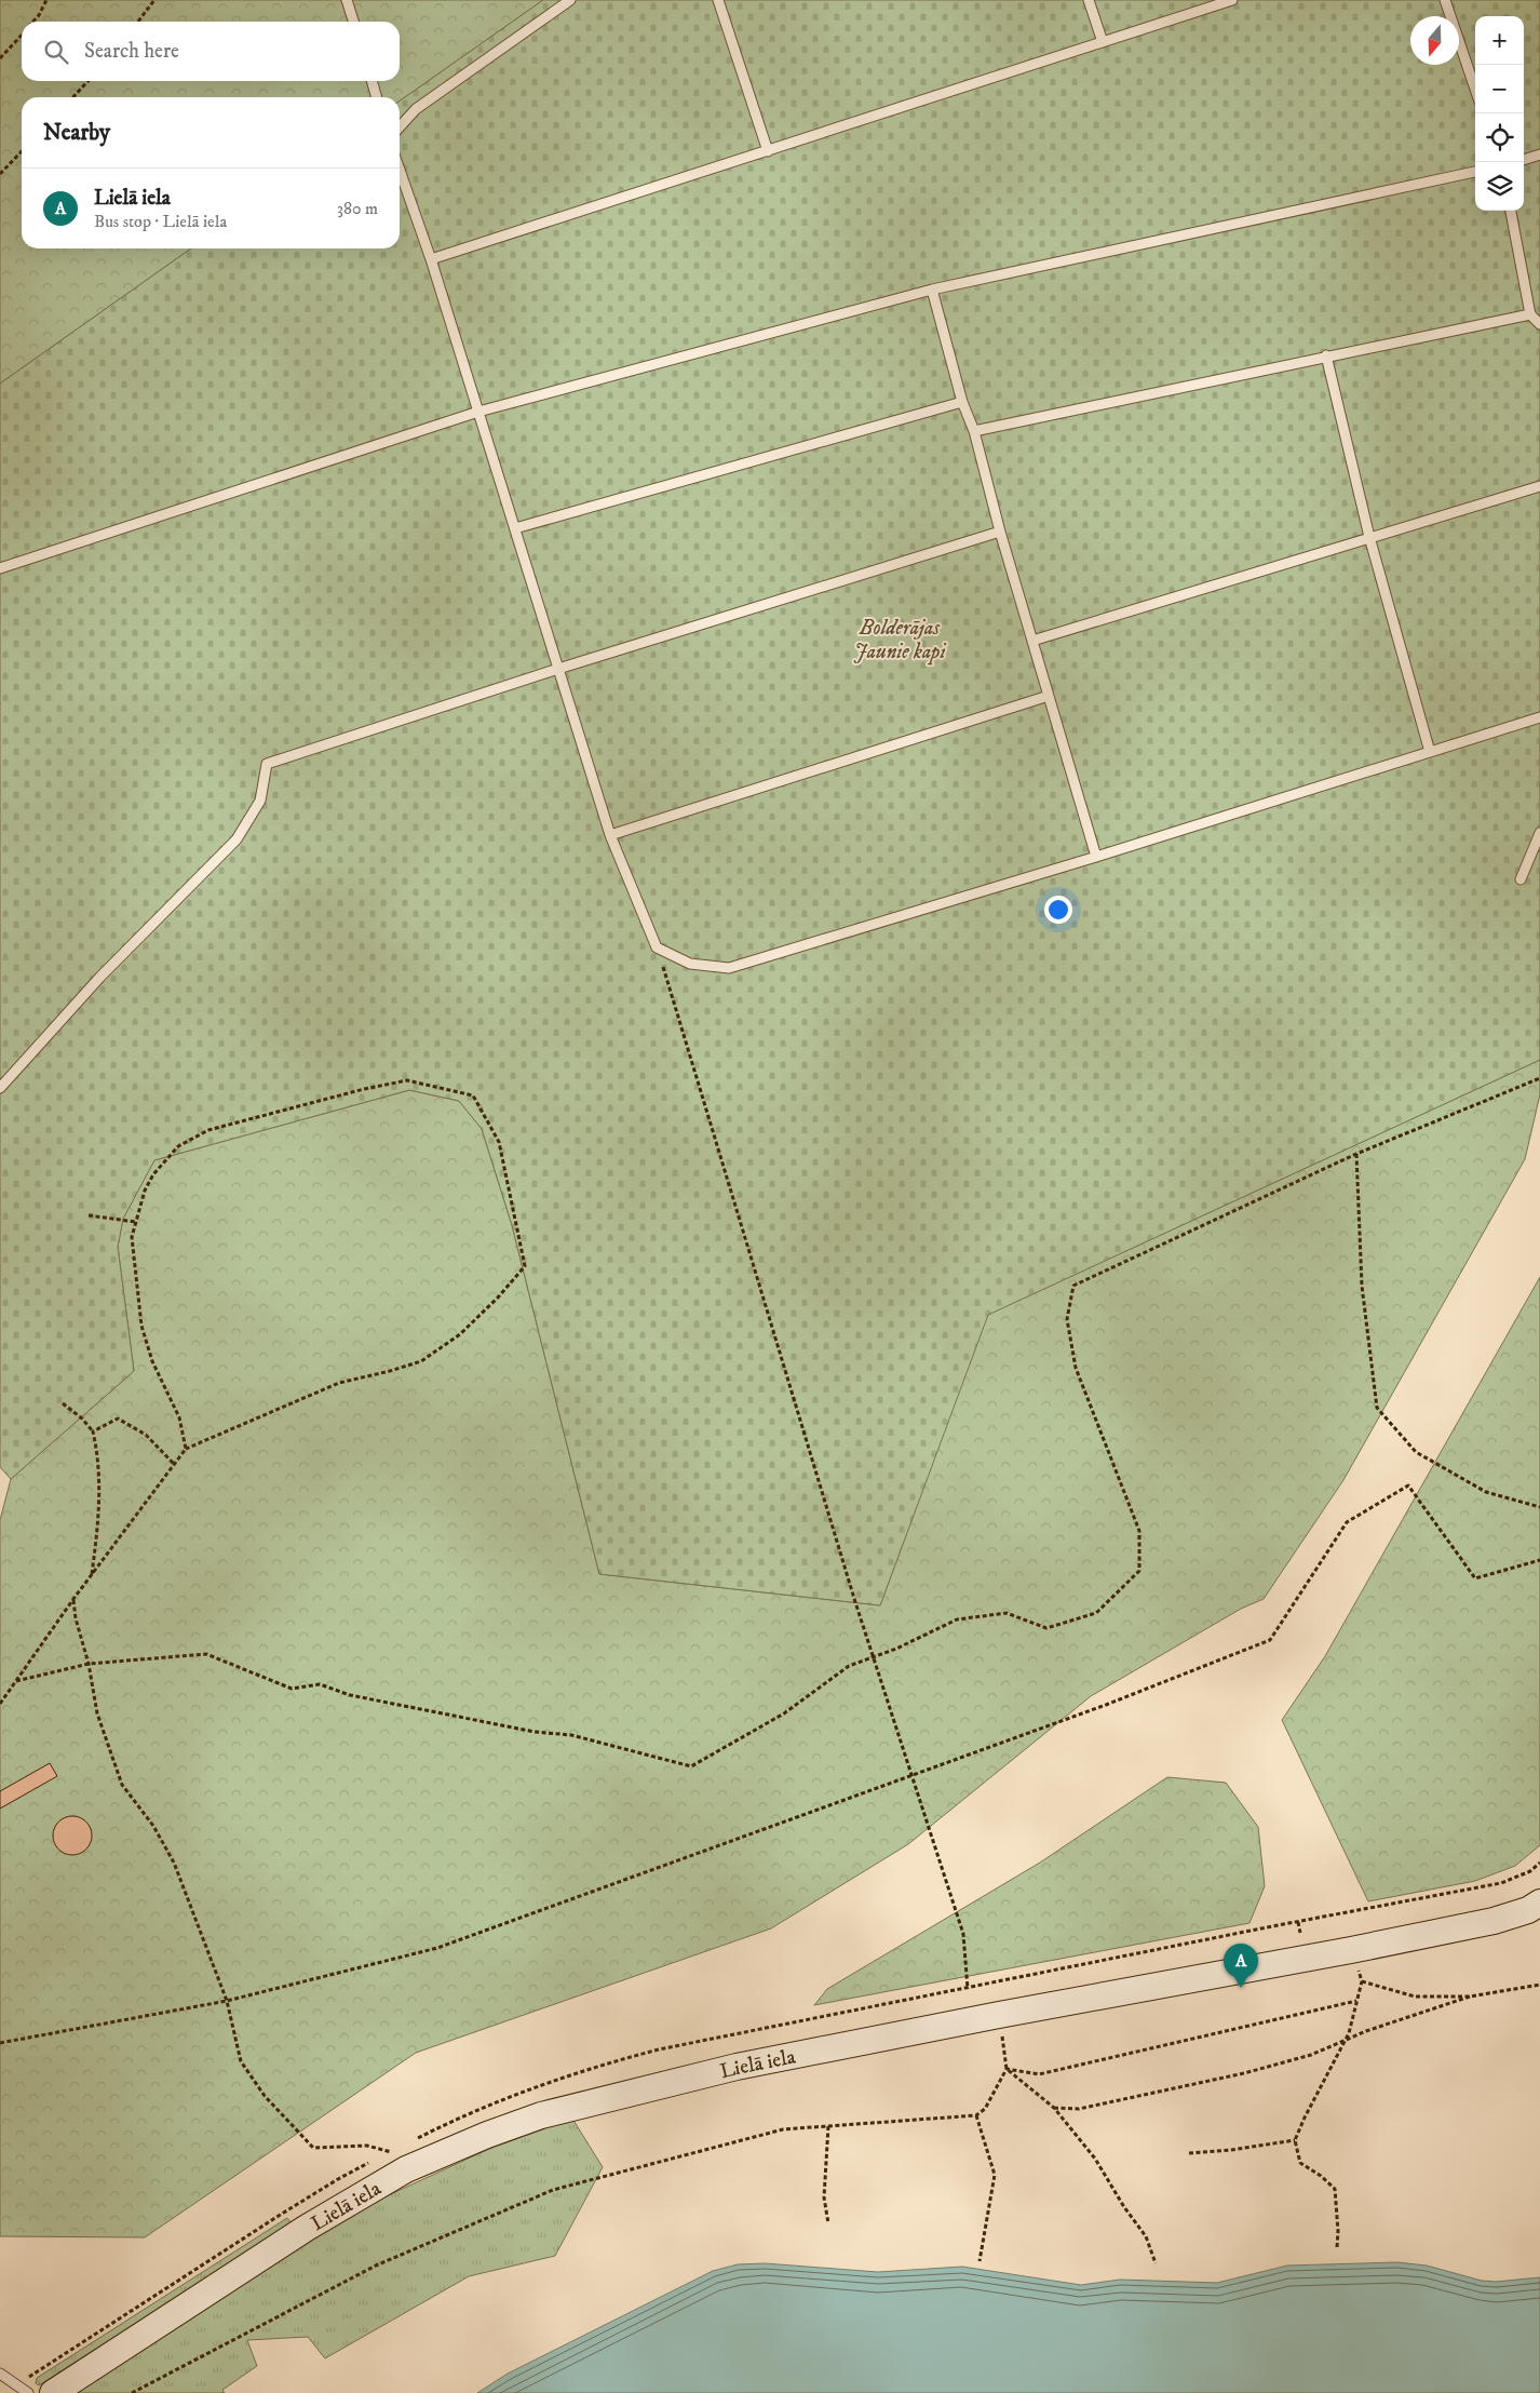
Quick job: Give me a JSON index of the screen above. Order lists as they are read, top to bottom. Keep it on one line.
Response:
{"streets":{"main road":["Lielā iela"]},"parks":["Bolderājas Jaunie kapi"],"north":"bottom","page":{"map_buttons":["+","−"],"search":"Search here","heading":"Nearby","list":[{"mark":"A","name":"Lielā iela","note":"Bus stop · Lielā iela","value":"380 m"}],"pins":"A"}}
